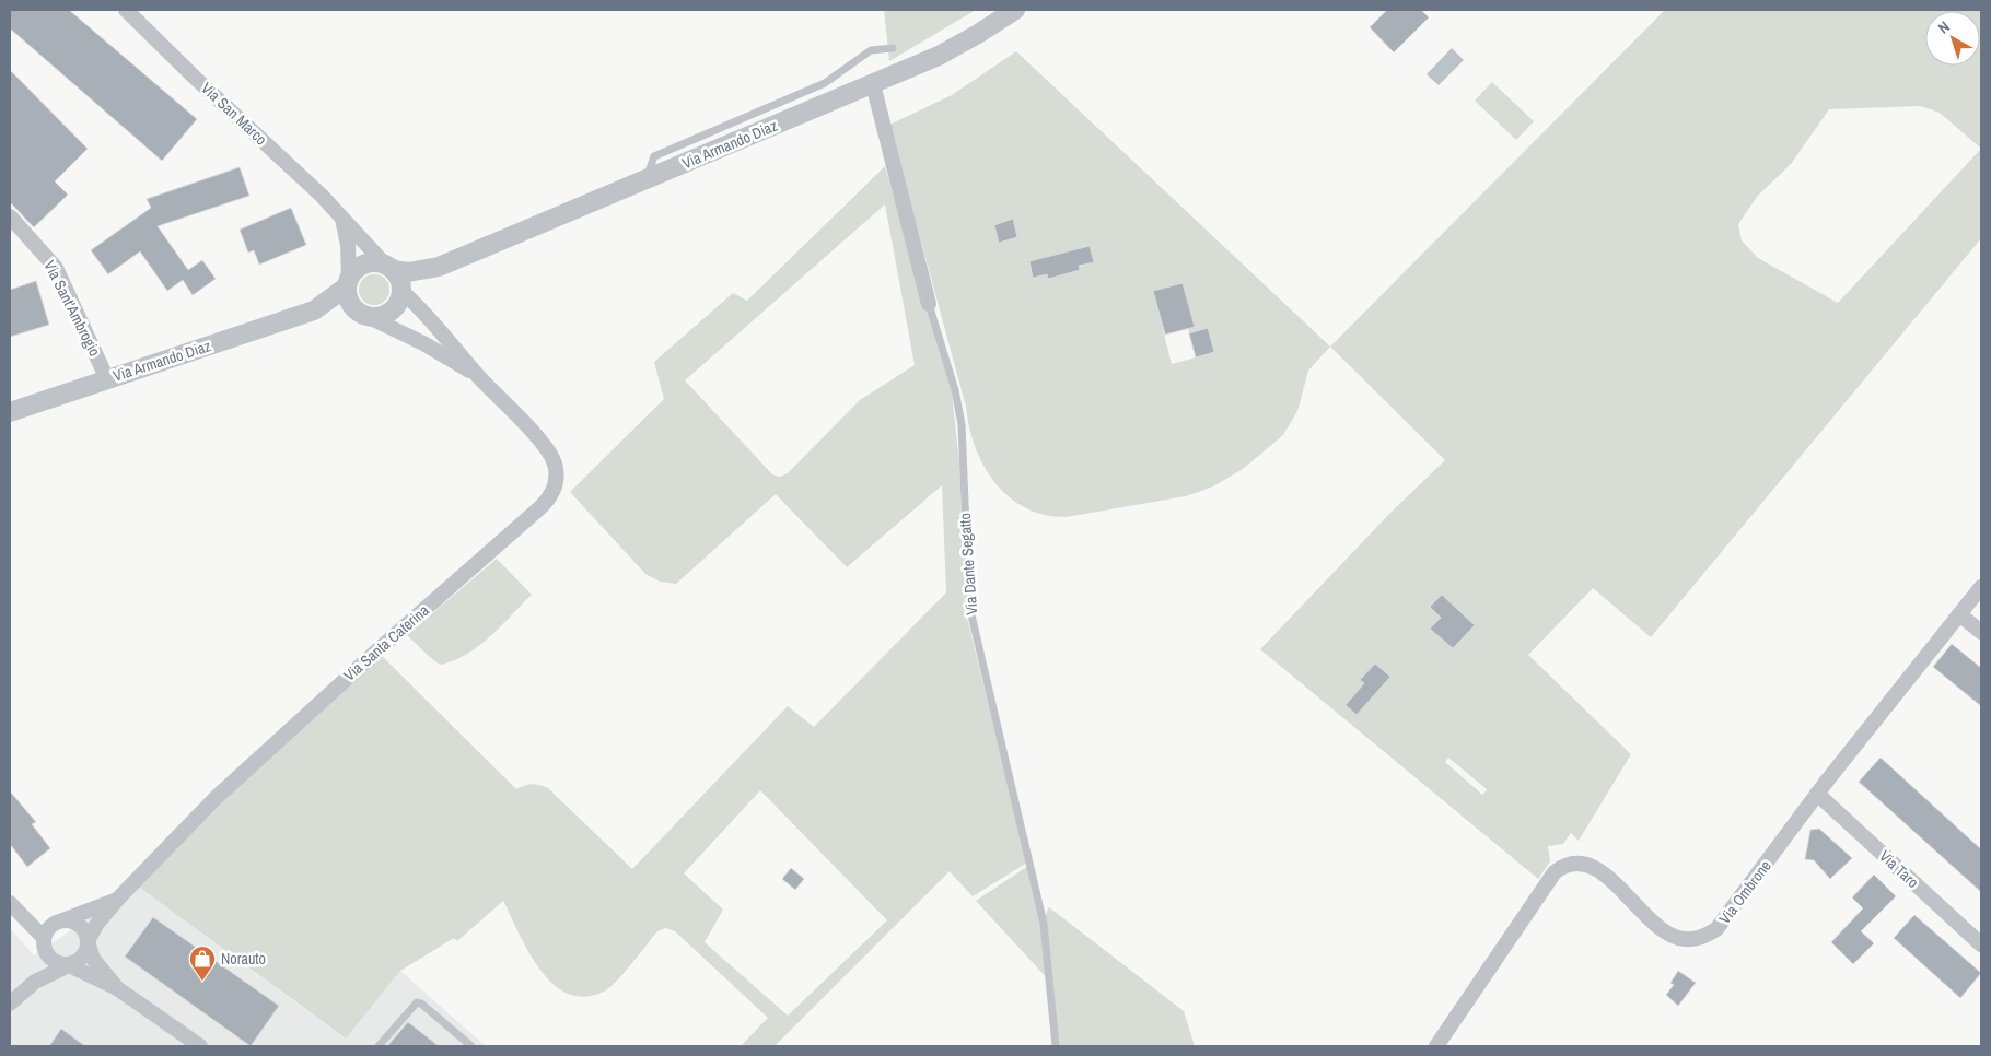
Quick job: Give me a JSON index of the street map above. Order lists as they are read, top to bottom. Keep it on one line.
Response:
{"streets":{"street":["Via San Marco","Via Armando Diaz","Via Sant'Ambrogio","Via Dante Segatto","Via Santa Caterina","Via Taro","Via Ombrone"]},"crossings":[["Via San Marco","Via Armando Diaz"],["Via San Marco","Via Santa Caterina"],["Via Armando Diaz","Via Sant'Ambrogio"],["Via Armando Diaz","Via Dante Segatto"],["Via Armando Diaz","Via Santa Caterina"],["Via Taro","Via Ombrone"]],"places":{"shop":["Norauto"]},"north":"top left"}
